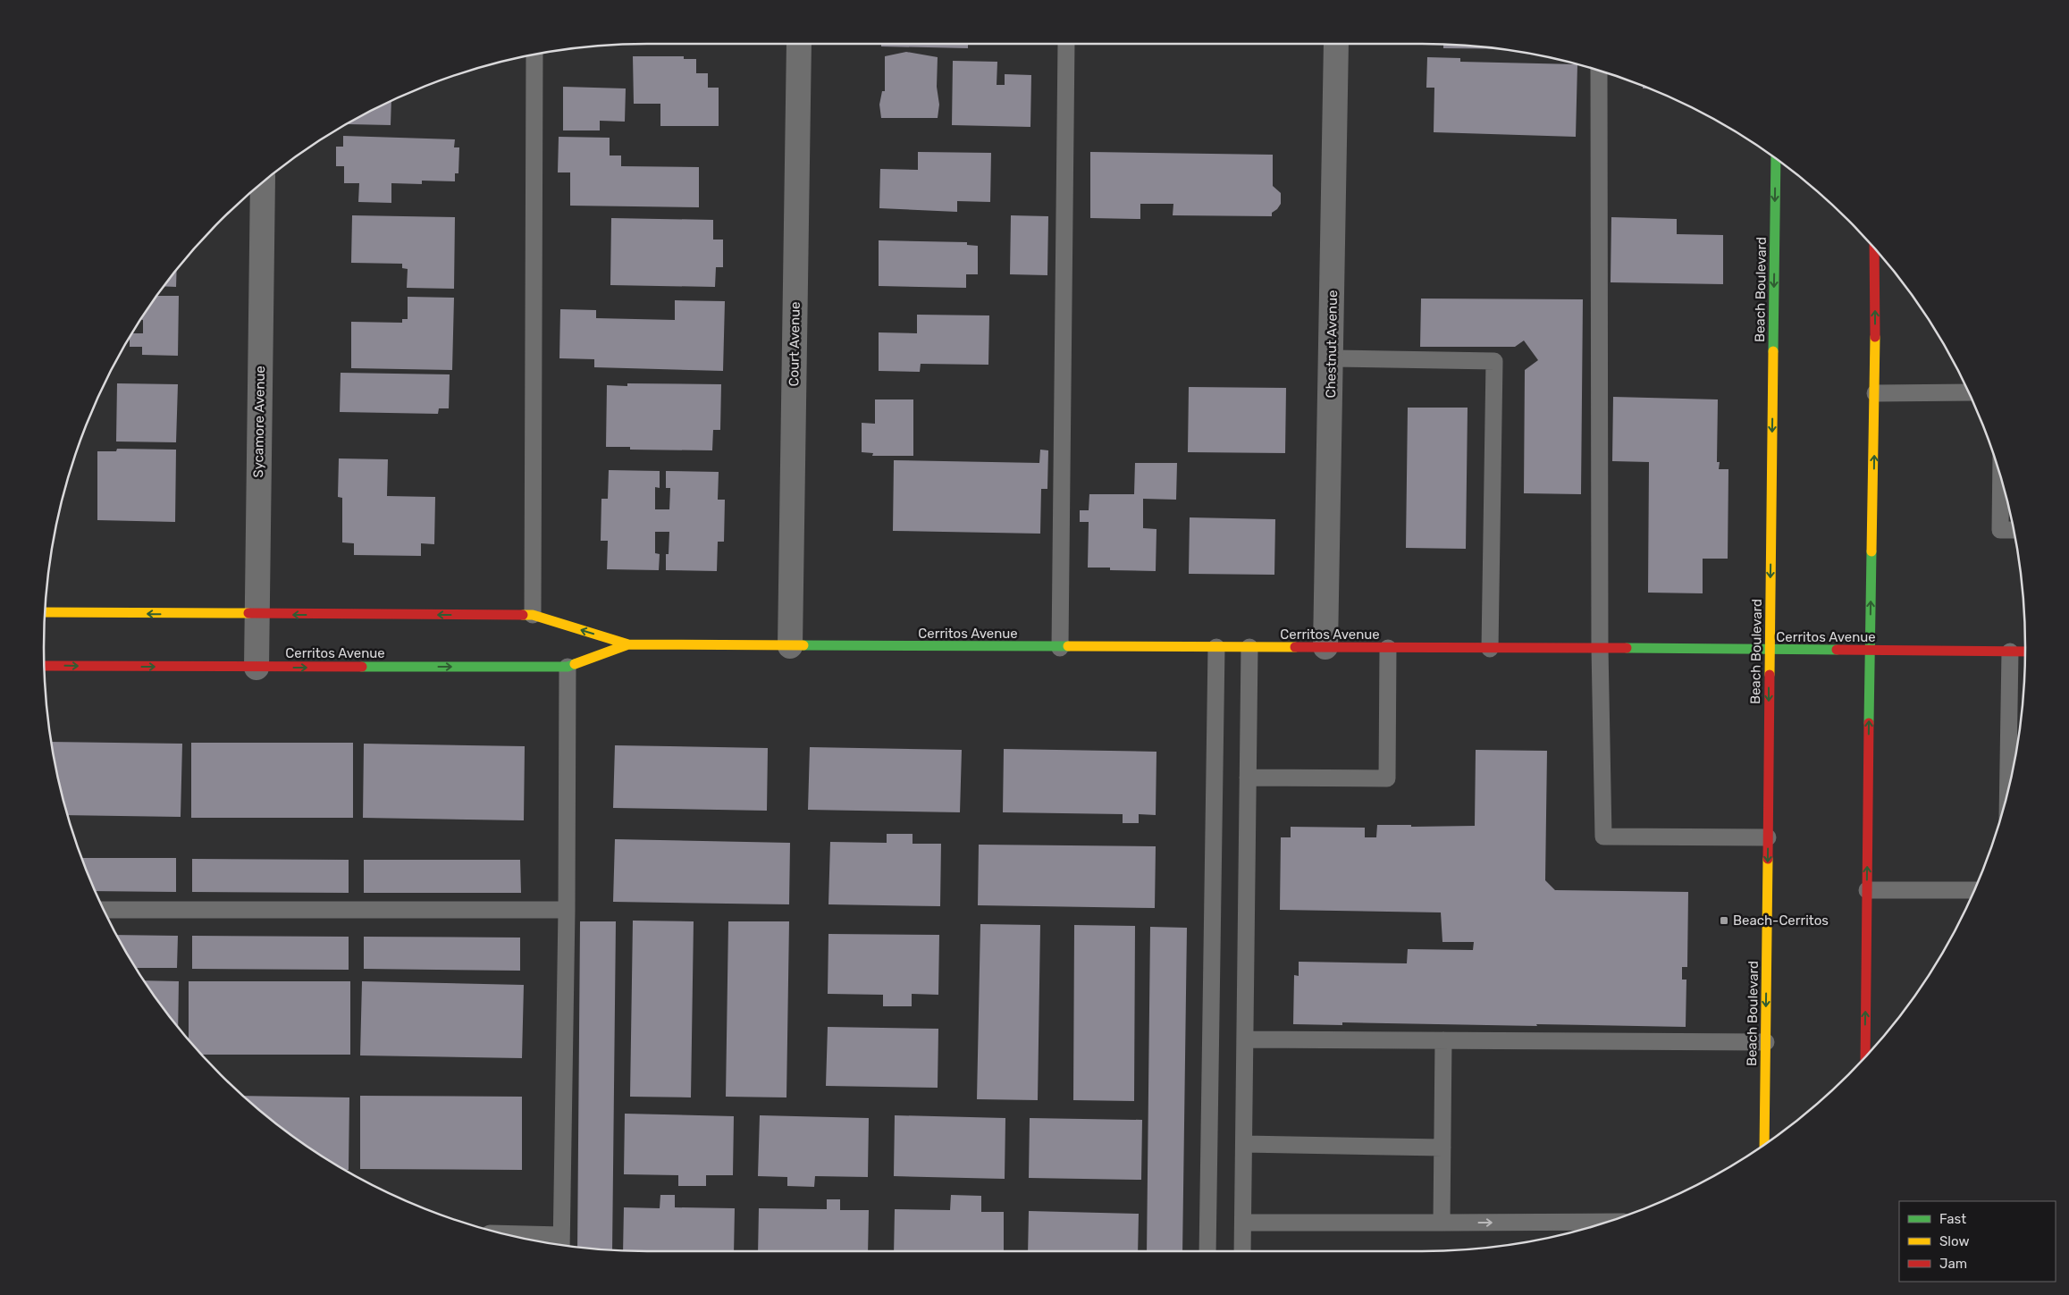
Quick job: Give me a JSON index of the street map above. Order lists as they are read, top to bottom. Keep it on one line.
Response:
{"streets":{"street":["Beach Boulevard","Court Avenue","Chestnut Avenue","Sycamore Avenue","Cerritos Avenue"]},"crossings":[["Beach Boulevard","Cerritos Avenue"],["Court Avenue","Cerritos Avenue"],["Chestnut Avenue","Cerritos Avenue"],["Sycamore Avenue","Cerritos Avenue"]],"one_way":["Beach Boulevard"],"places":{"transit":["Beach-Cerritos"]},"legend":["Fast","Slow","Jam"]}
